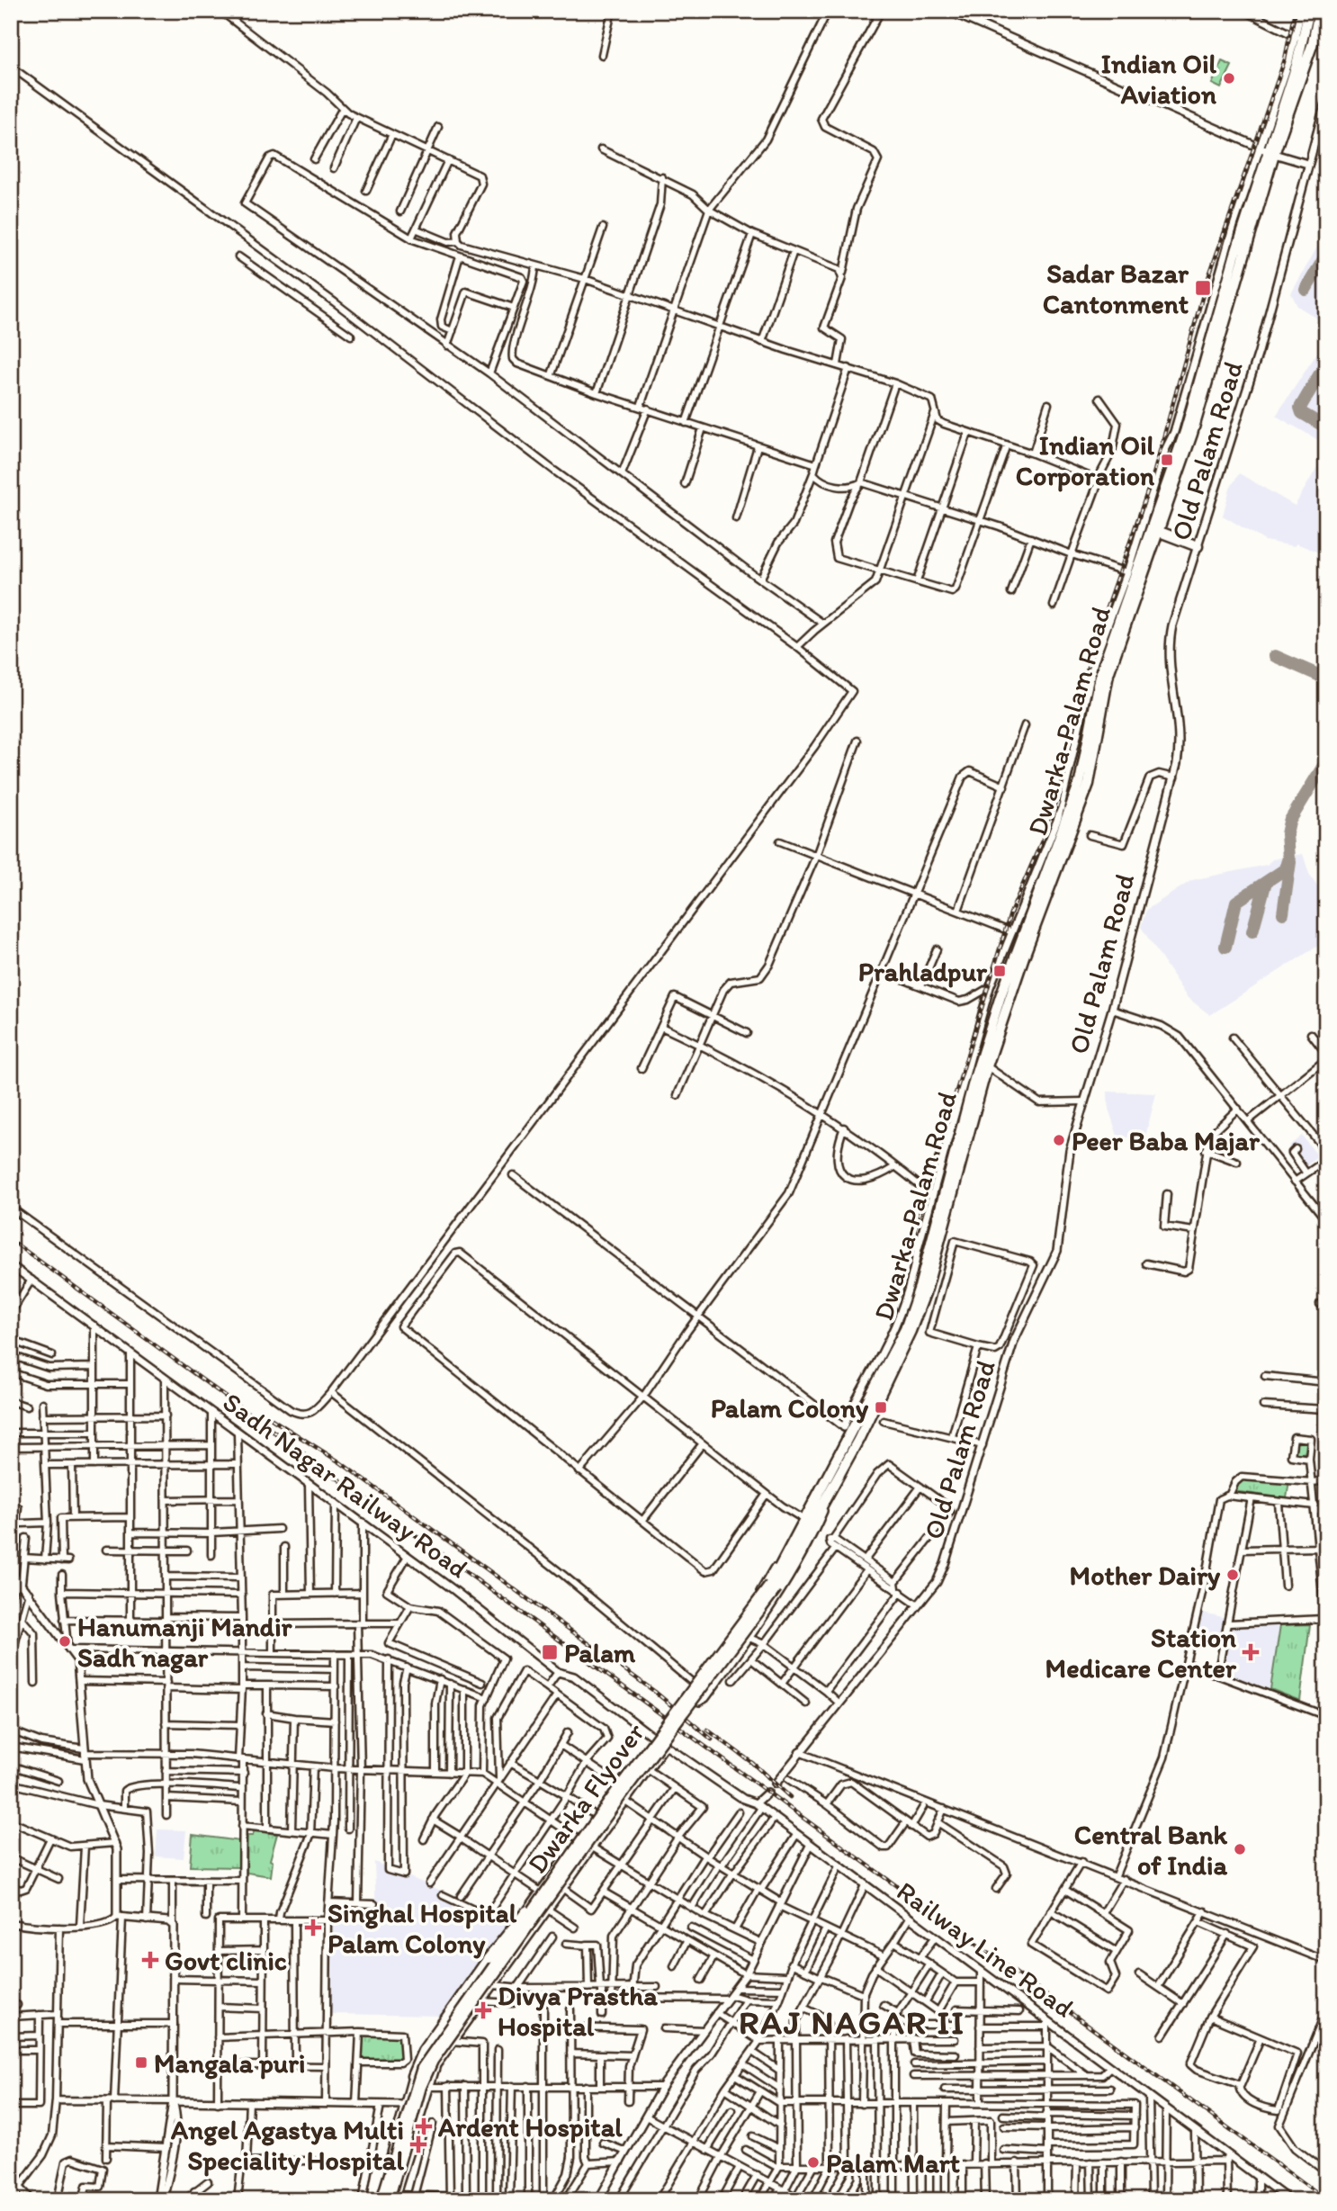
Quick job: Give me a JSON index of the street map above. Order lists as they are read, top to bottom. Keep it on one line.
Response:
{"streets":{"main road":["Dwarka-Palam Road","Dwarka Flyover"],"street":["Old Palam Road","Sadh Nagar Railway Road","Railway Line Road"]},"crossings":[["Dwarka-Palam Road","Dwarka Flyover"],["Sadh Nagar Railway Road","Railway Line Road"]],"districts":["RAJ NAGAR II"],"places":{"other":["Indian Oil Aviation","Peer Baba Majar","Mother Dairy","Hanumanji Mandir Sadh nagar","Central Bank of India","Palam Mart"],"transit":["Sadar Bazar Cantonment","Indian Oil Corporation","Prahladpur","Palam Colony","Palam","Mangala puri"],"health":["Station Medicare Center","Singhal Hospital Palam Colony","Govt clinic","Divya Prastha Hospital","Ardent Hospital","Angel Agastya Multi Speciality Hospital"]}}
